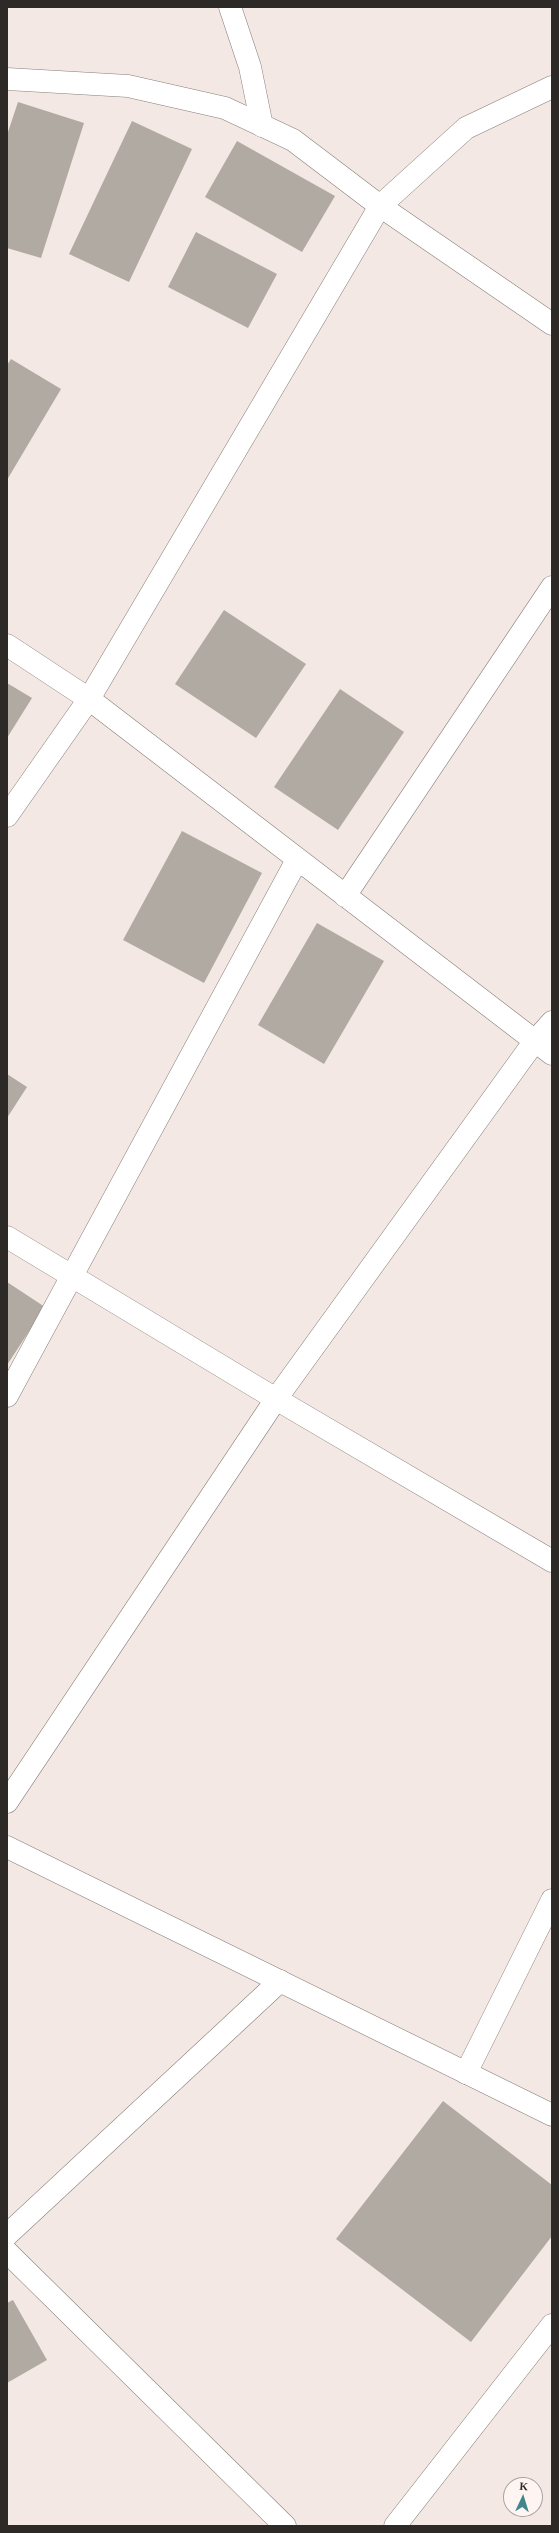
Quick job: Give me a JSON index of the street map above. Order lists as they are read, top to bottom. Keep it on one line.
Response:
{"north":"top"}
